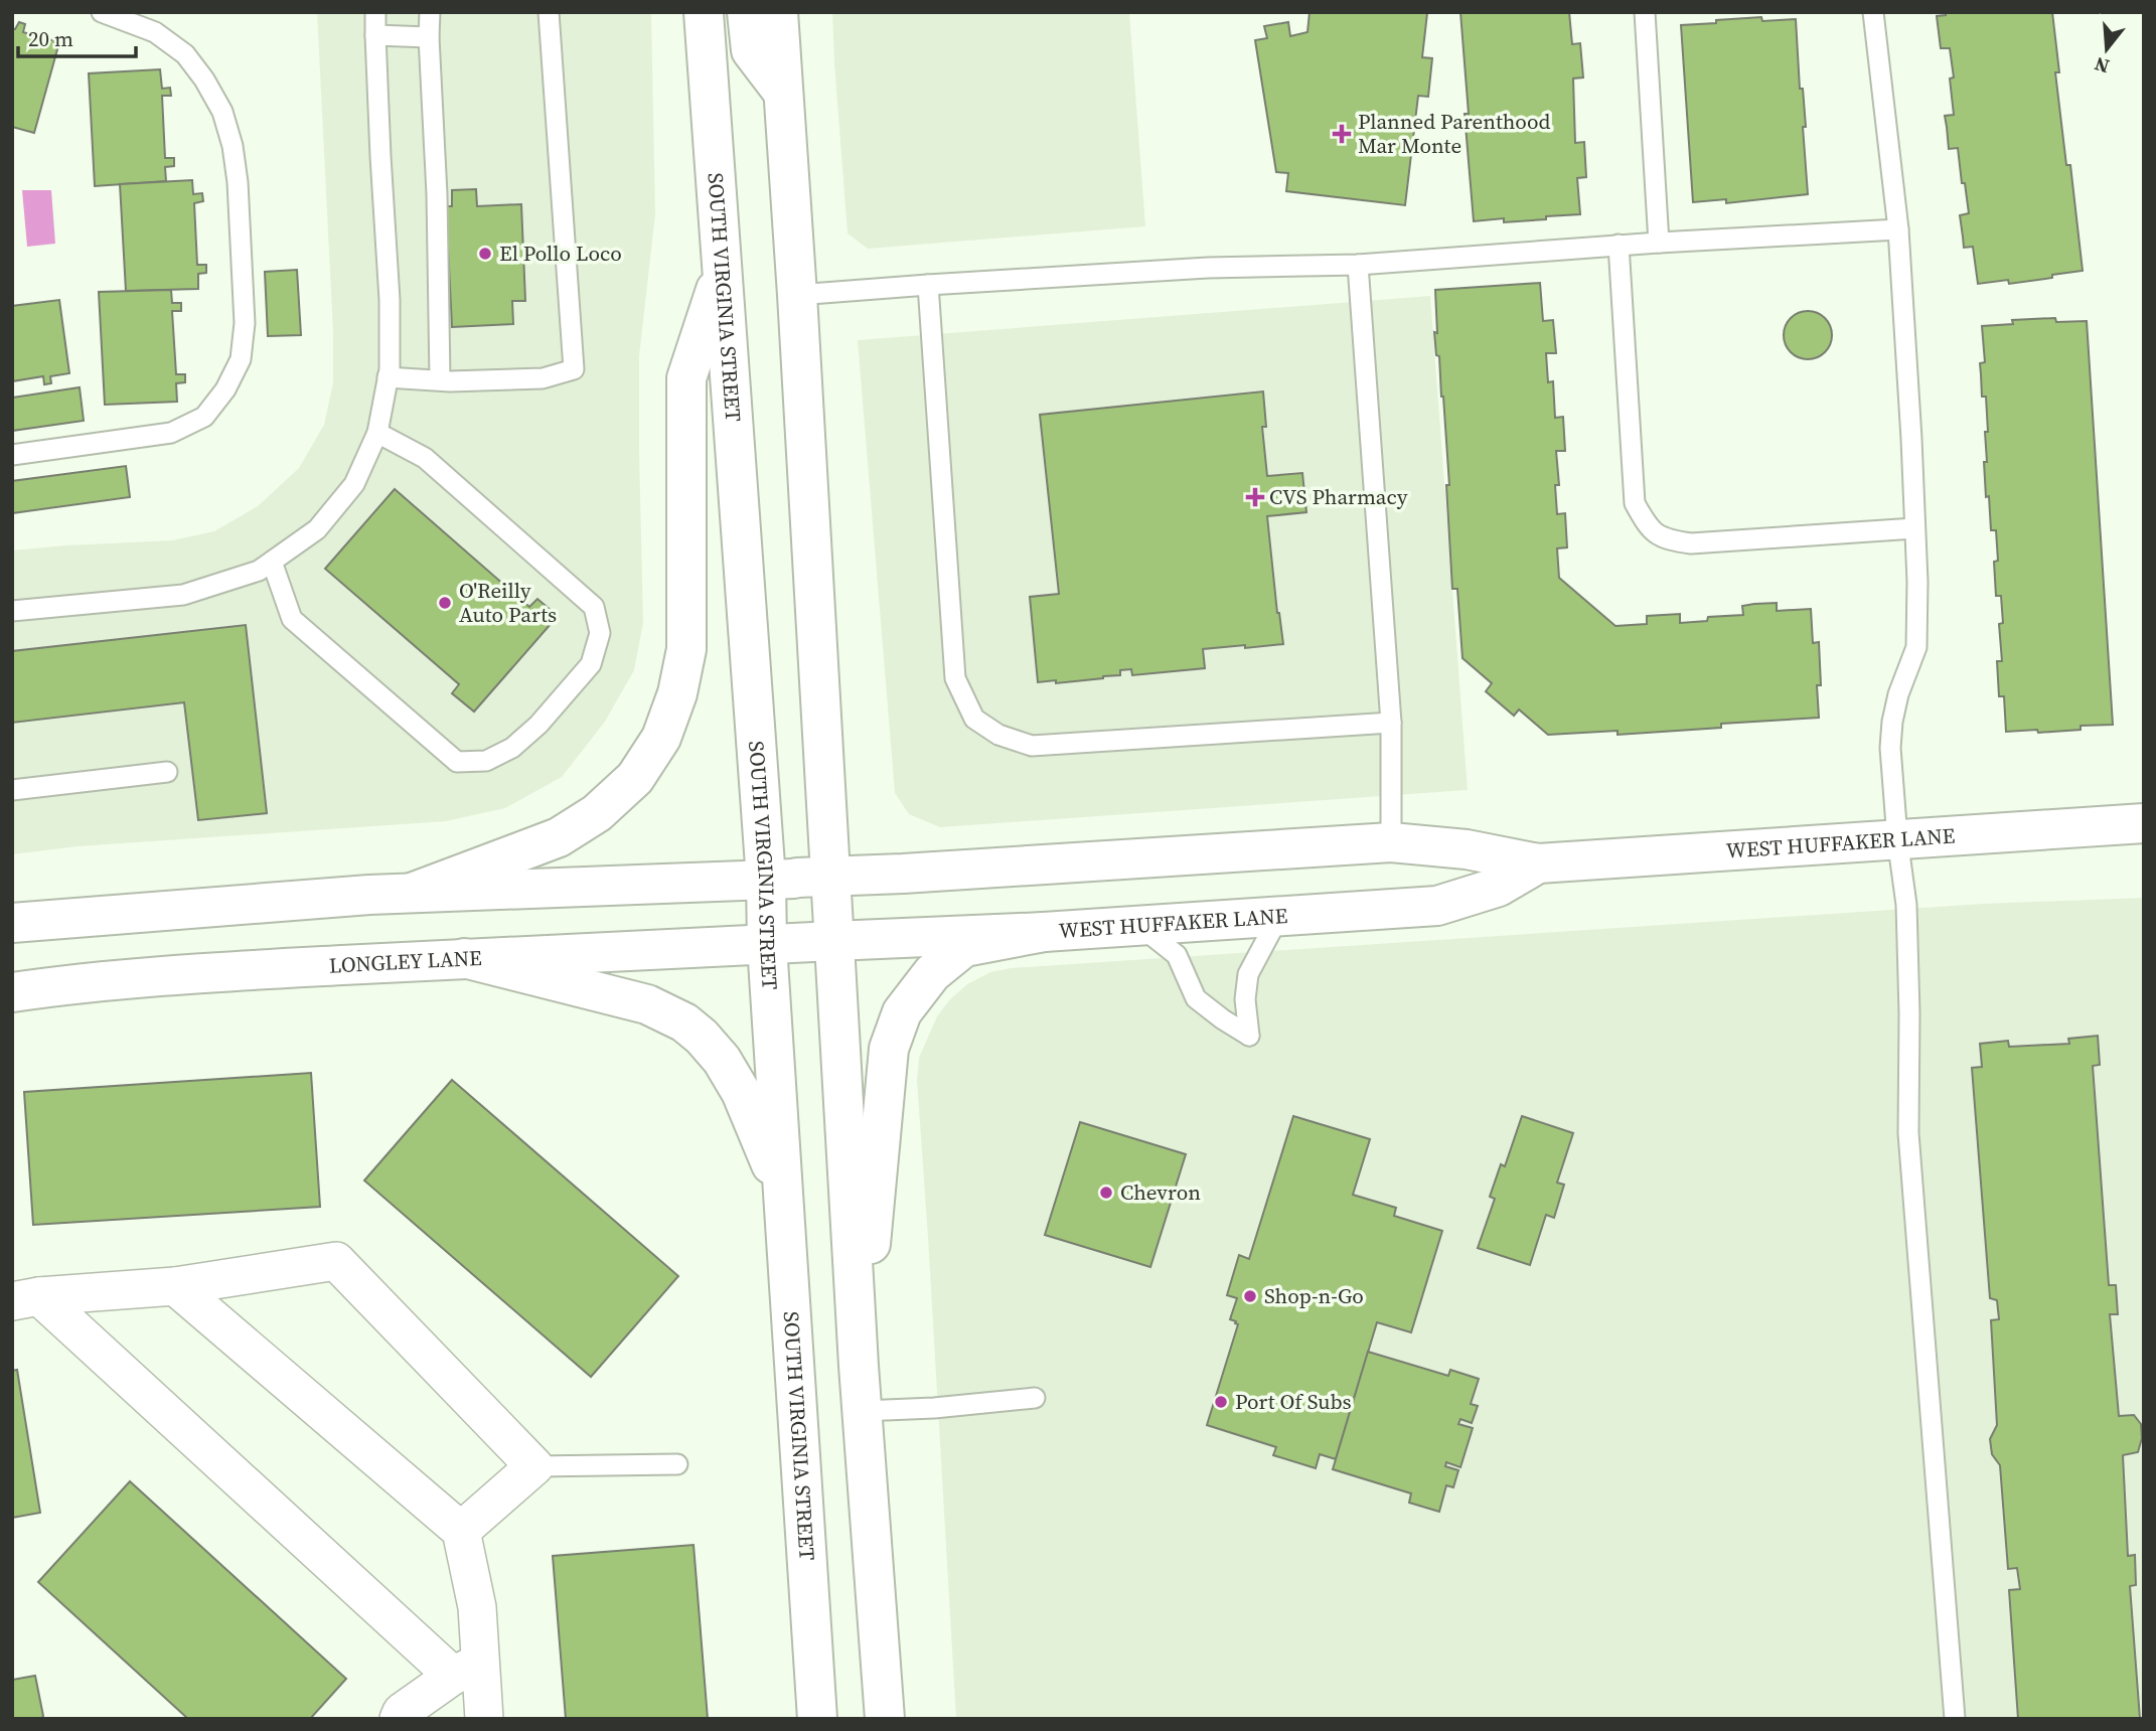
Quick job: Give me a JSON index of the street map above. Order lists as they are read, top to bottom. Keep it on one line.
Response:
{"streets":{"main road":["SOUTH VIRGINIA STREET","WEST HUFFAKER LANE","LONGLEY LANE"]},"crossings":[["SOUTH VIRGINIA STREET","WEST HUFFAKER LANE"],["SOUTH VIRGINIA STREET","LONGLEY LANE"],["WEST HUFFAKER LANE","LONGLEY LANE"]],"places":{"health":["Planned Parenthood Mar Monte","CVS Pharmacy"],"other":["El Pollo Loco","O'Reilly Auto Parts","Chevron","Shop-n-Go","Port Of Subs"]},"scale_bar":"20 m","north":"bottom"}
